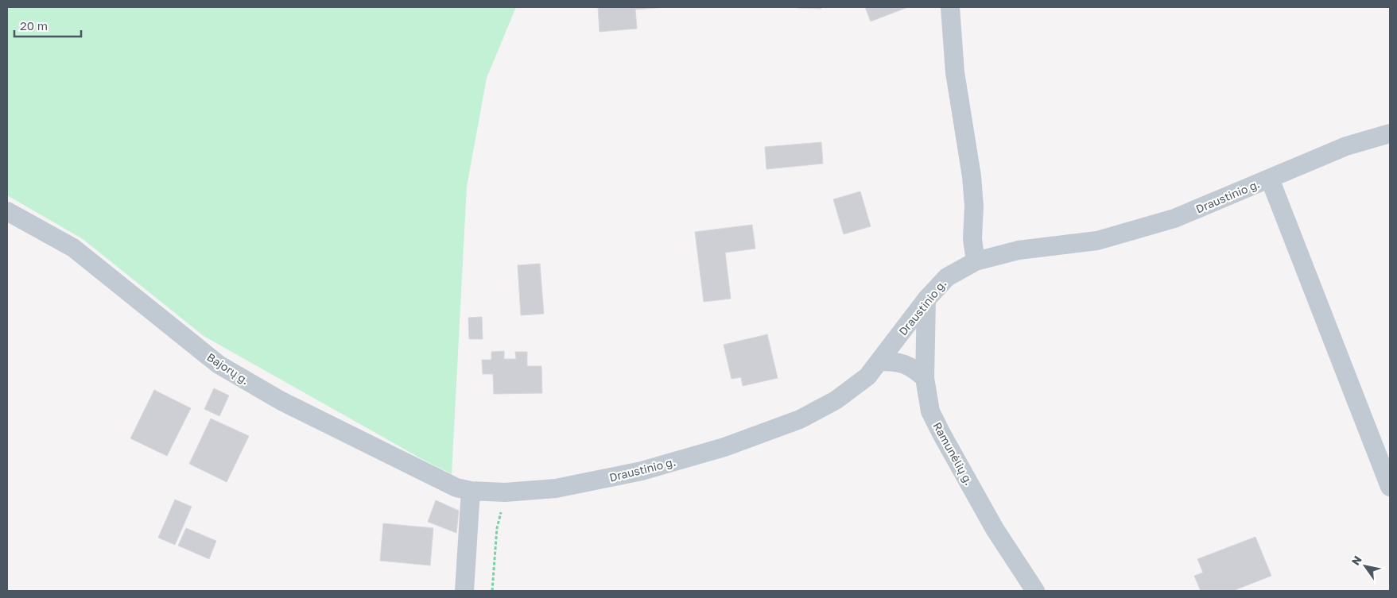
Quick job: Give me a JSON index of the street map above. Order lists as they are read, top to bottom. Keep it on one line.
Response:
{"streets":{"street":["Draustinio g.","Bajorų g.","Ramunėlių g."]},"crossings":[["Draustinio g.","Bajorų g."],["Draustinio g.","Ramunėlių g."]],"scale_bar":"20 m","north":"top left"}
